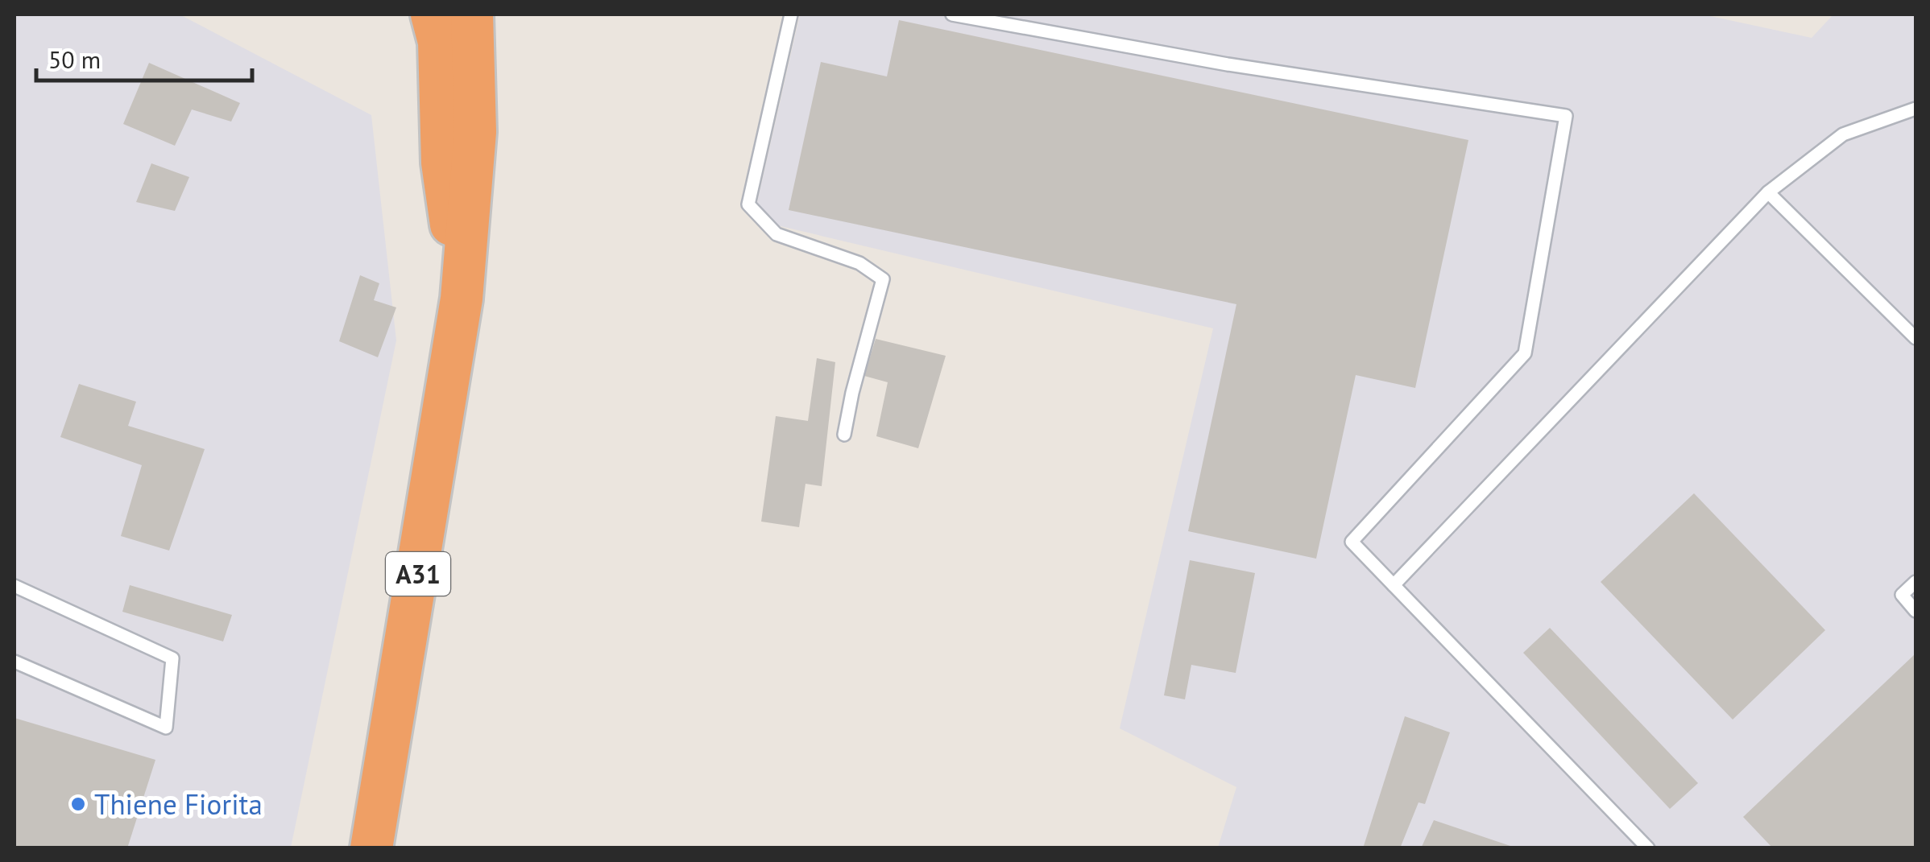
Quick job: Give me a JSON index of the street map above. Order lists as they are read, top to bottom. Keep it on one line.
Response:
{"streets":{"highway":["A31"]},"places":["Thiene Fiorita"],"scale_bar":"50 m"}
